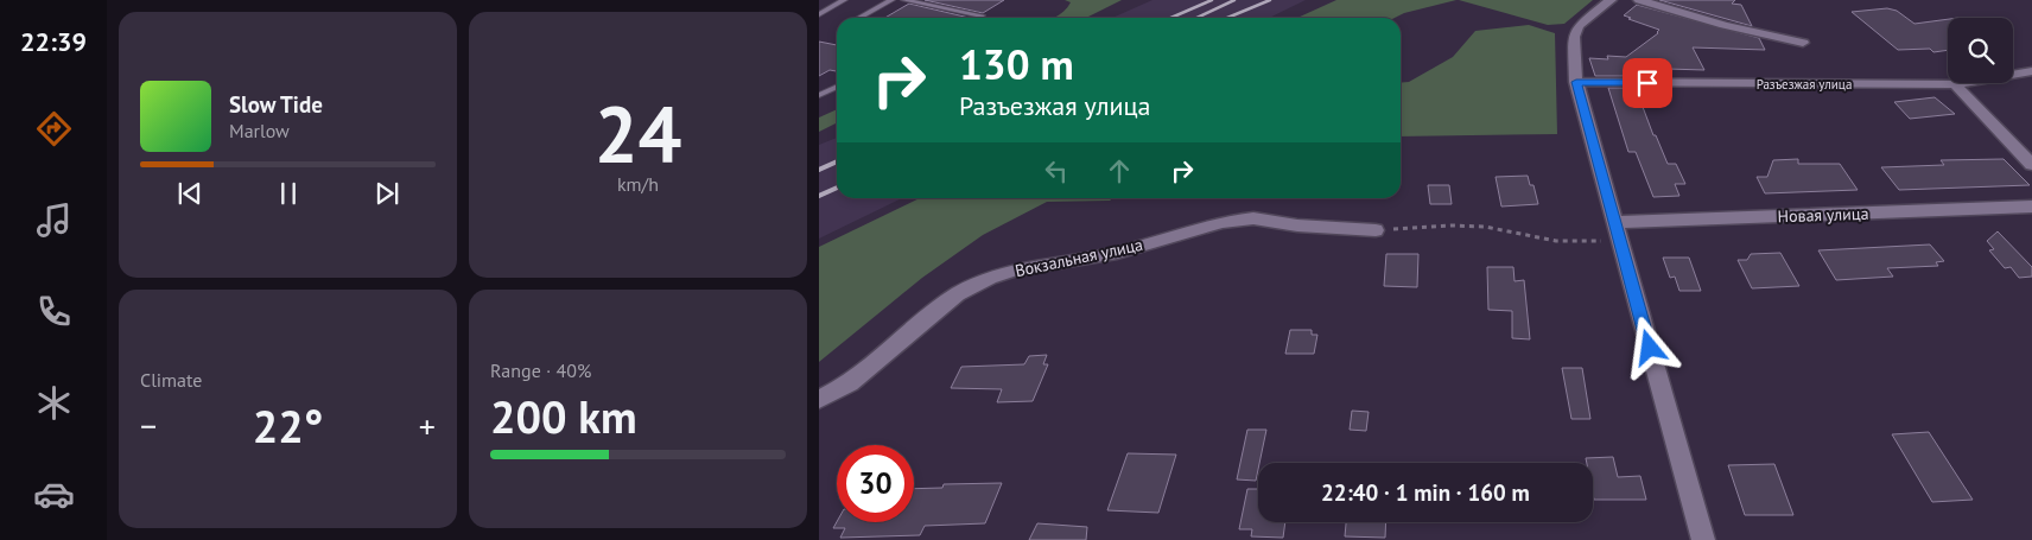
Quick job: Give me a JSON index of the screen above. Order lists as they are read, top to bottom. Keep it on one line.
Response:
{"streets":{"street":["Разъезжая улица","Новая улица","Вокзальная улица"]},"page":{"tabs":"22:39","tile":[["24","km/h"],"Climate",["Range · 40%","200 km"]],"turn":["130 m","Разъезжая улица"],"song":["Slow Tide","Marlow"],"heat":["−","22°","+"],"limit":"30","trip":"22:40 · 1 min · 160 m"}}
